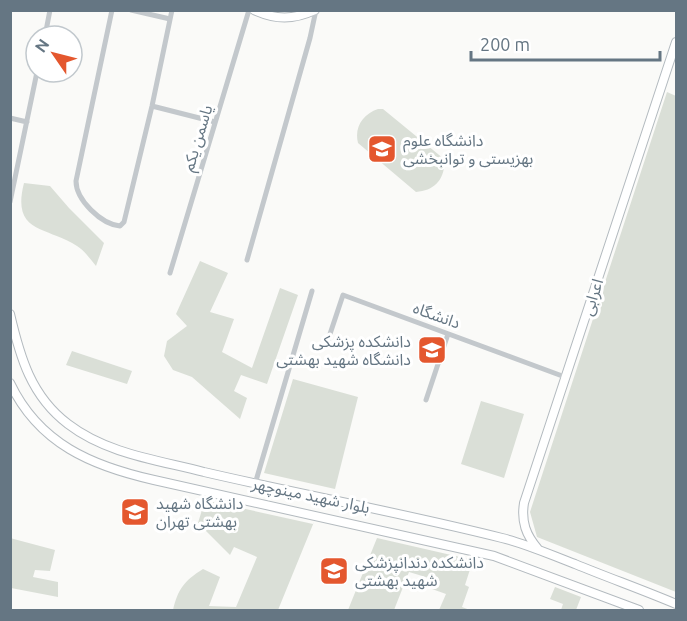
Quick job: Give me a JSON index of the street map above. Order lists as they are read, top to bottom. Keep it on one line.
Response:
{"streets":{"main road":["اعرابی","بلوار شهید مینوچهر"],"street":["یاسمن یکم","دانشگاه"]},"crossings":[["اعرابی","دانشگاه"],["اعرابی","بلوار شهید مینوچهر"]],"places":{"school or university":["دانشگاه علوم بهزیستی و توانبخشی","دانشکده پزشکی دانشگاه شهید بهشتی","دانشگاه شهید بهشتی تهران","دانشکده دندانپزشکی شهید بهشتی"]},"scale_bar":"200 m","north":"top left"}
